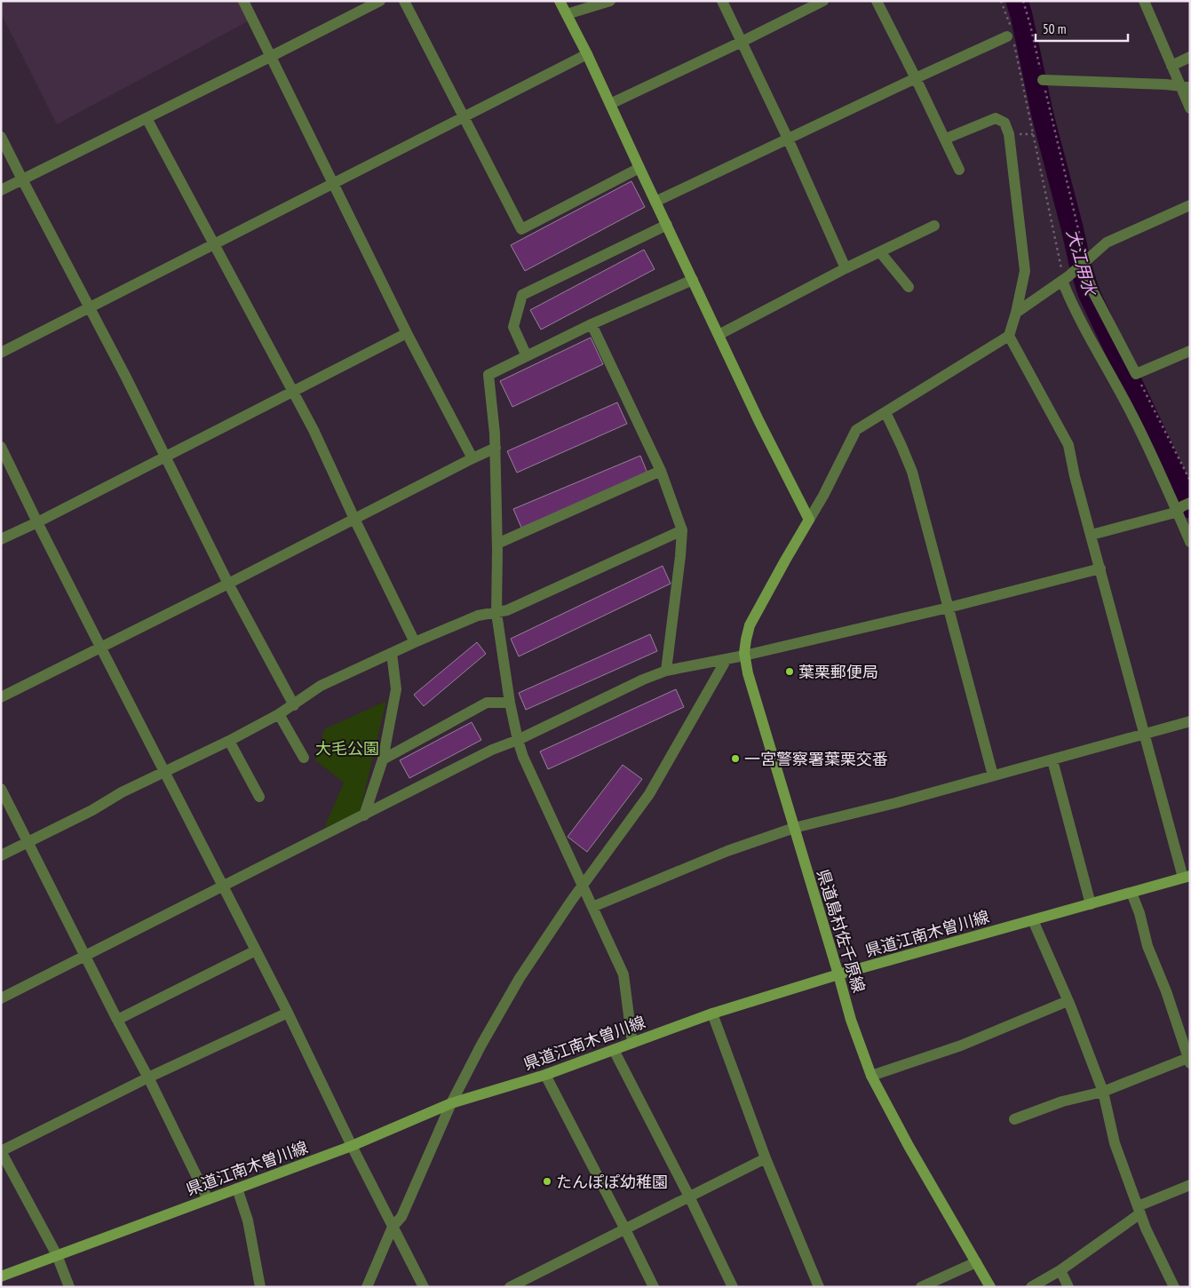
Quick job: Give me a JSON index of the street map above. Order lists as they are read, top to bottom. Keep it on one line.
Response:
{"streets":{"main road":["県道島村佐千原線","県道江南木曽川線"]},"crossings":[["県道島村佐千原線","県道江南木曽川線"]],"water":["大江用水"],"parks":["大毛公園"],"places":["葉栗郵便局","一宮警察署葉栗交番","たんぽぽ幼稚園"],"scale_bar":"50 m"}
